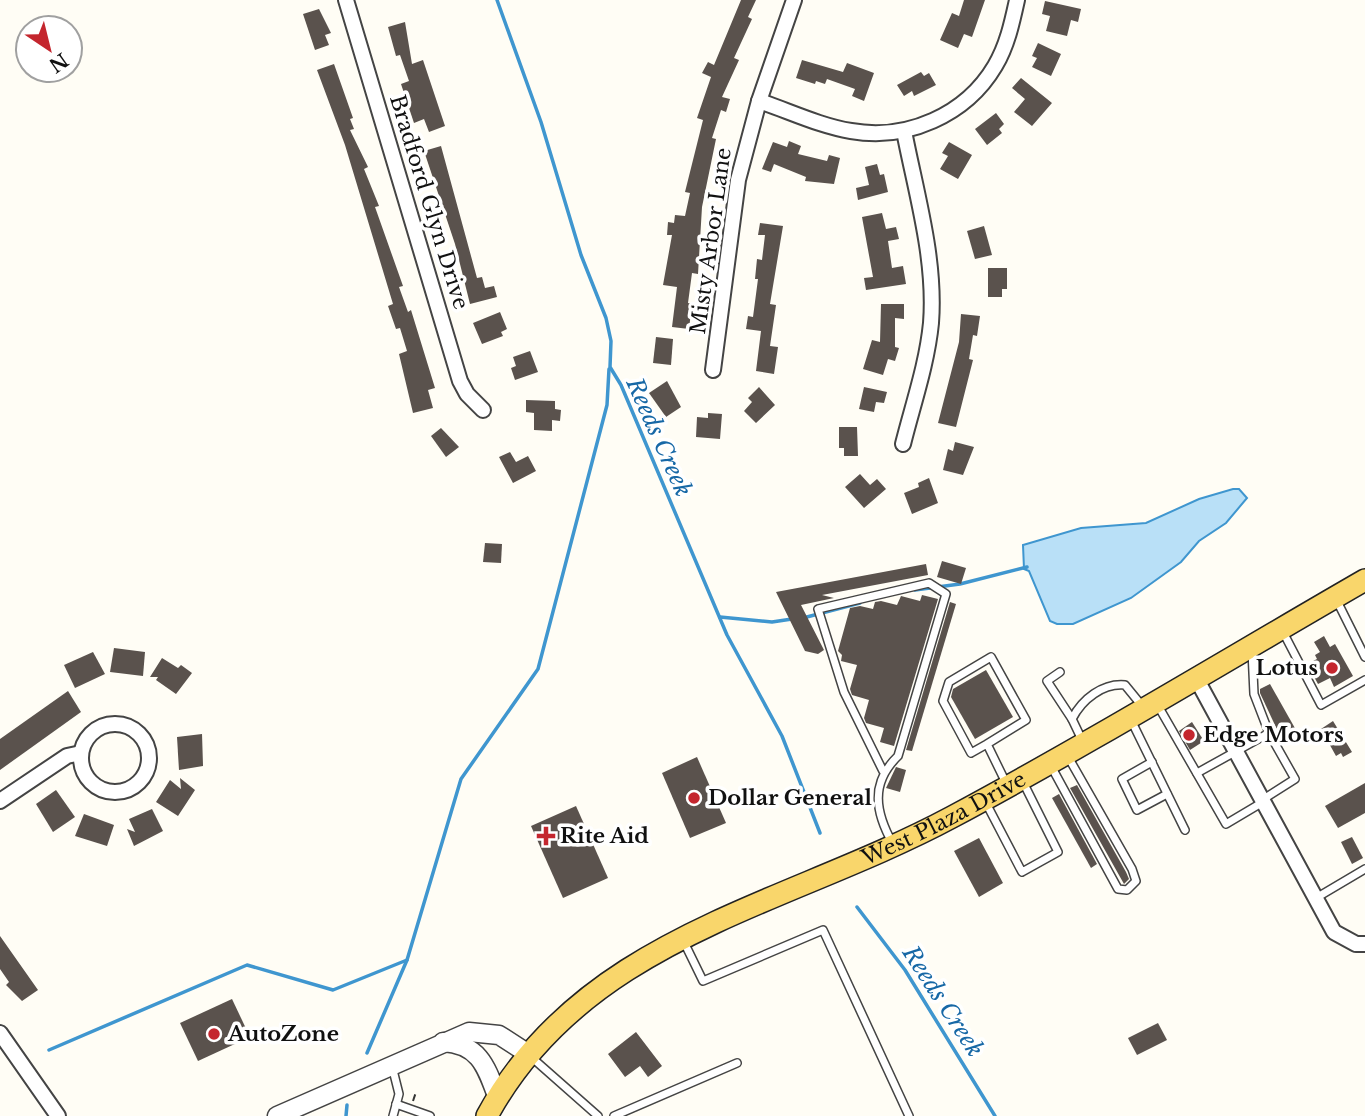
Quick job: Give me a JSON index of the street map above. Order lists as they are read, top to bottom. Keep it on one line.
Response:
{"streets":{"main road":["West Plaza Drive"],"street":["Bradford Glyn Drive","Misty Arbor Lane"]},"water":["Reeds Creek"],"places":{"other":["Lotus","Edge Motors","Dollar General","AutoZone"],"health":["Rite Aid"]},"north":"bottom right"}
